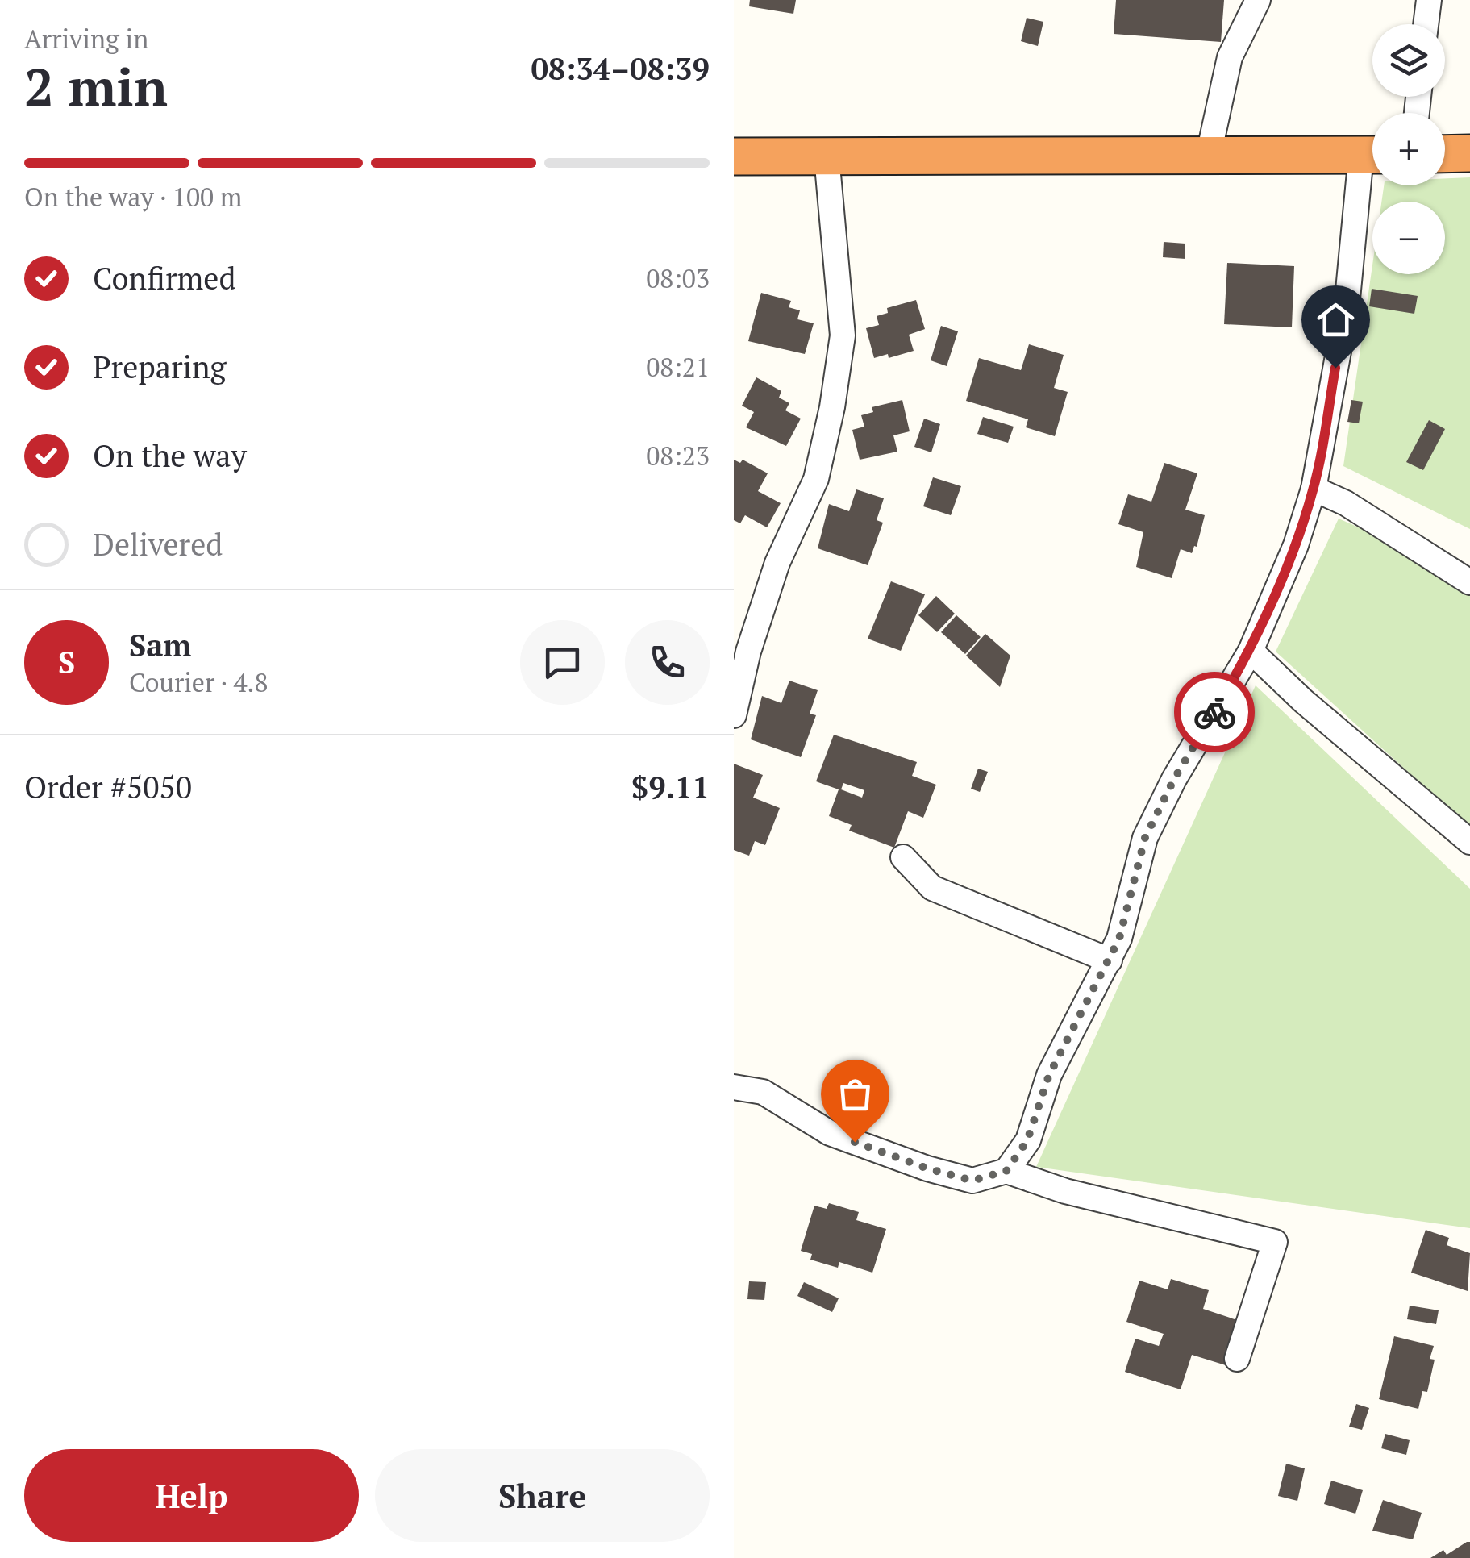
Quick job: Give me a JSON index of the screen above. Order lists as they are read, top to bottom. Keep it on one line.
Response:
{"page":{"heading":["2 min","Arriving in","08:34–08:39"],"panel":["Sam","Courier · 4.8","Order #5050","$9.11"],"map_buttons":["+","−"],"bar":"On the way · 100 m","list":[["Confirmed","08:03"],["Preparing","08:21"],["On the way","08:23"],"Delivered"],"round":"S","buttons":["Help","Share"]}}
